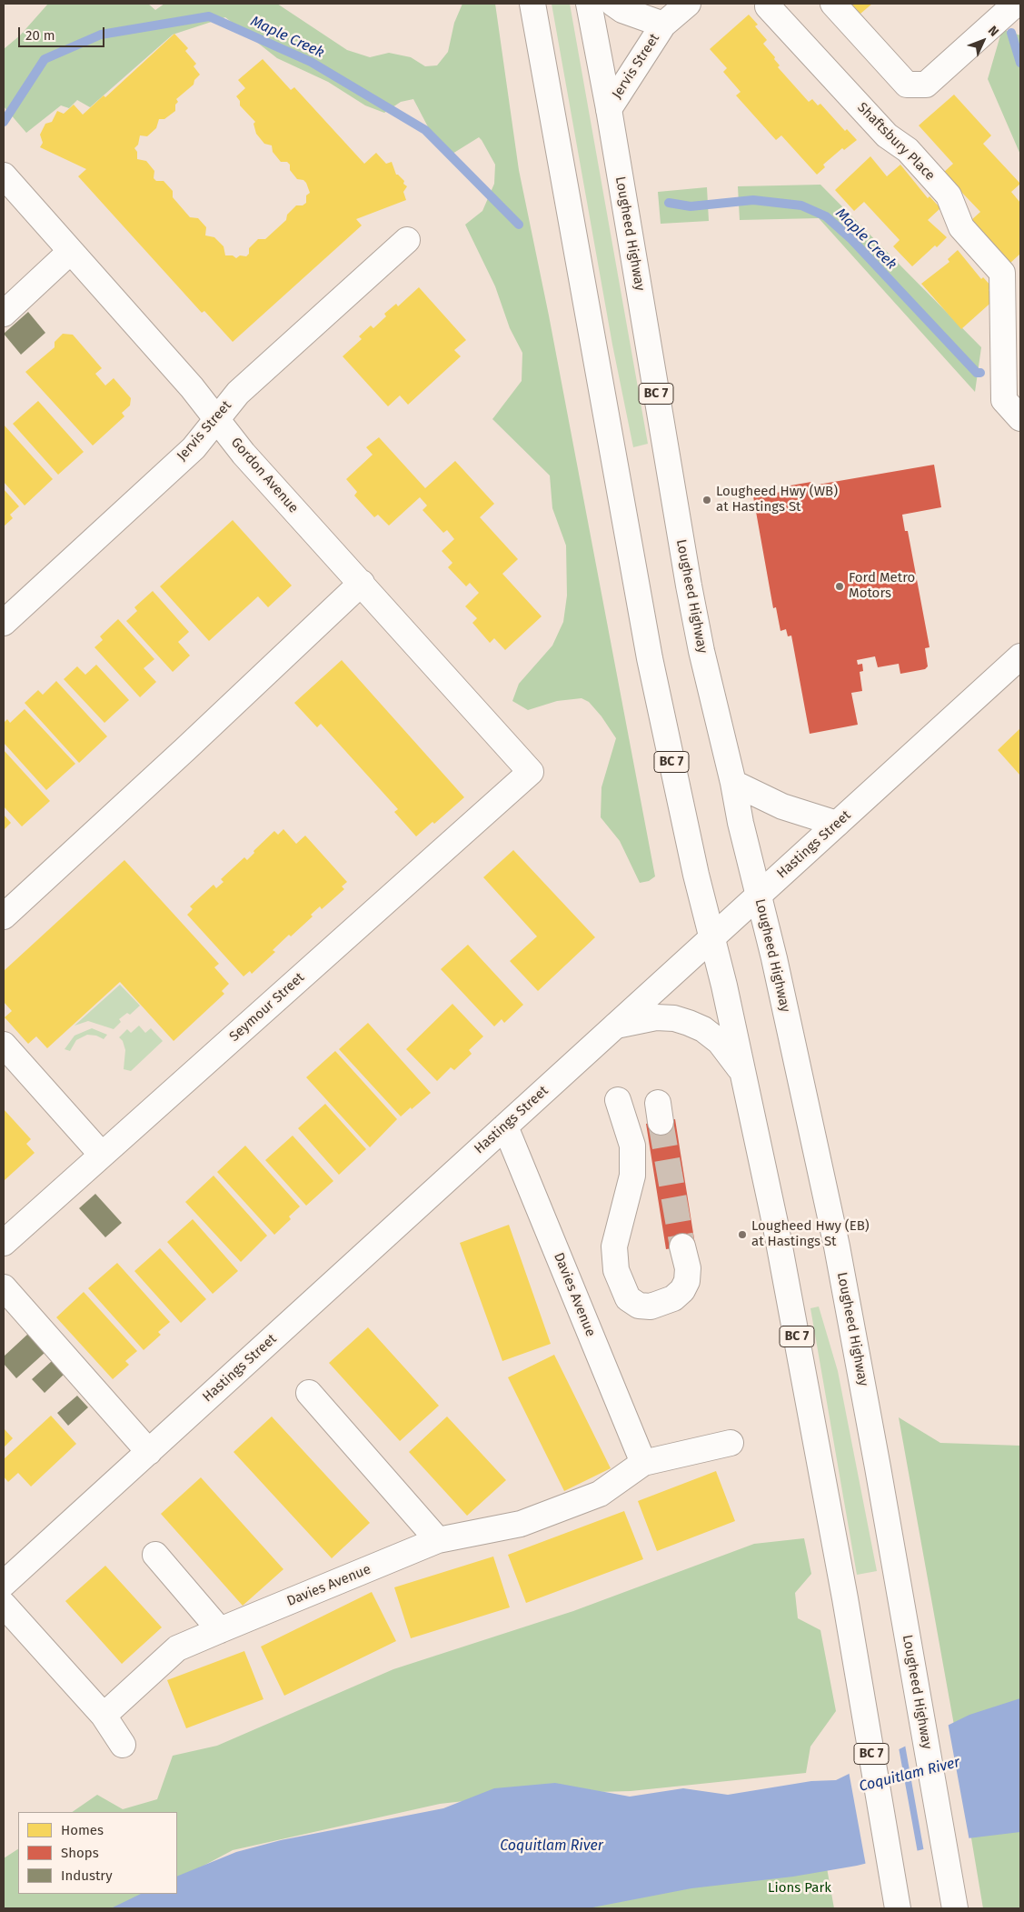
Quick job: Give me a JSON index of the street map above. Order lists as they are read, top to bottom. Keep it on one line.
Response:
{"streets":{"main road":["Jervis Street","Shaftsbury Place","Lougheed Highway","BC 7","Gordon Avenue","Hastings Street","Seymour Street","Davies Avenue"]},"crossings":[["Jervis Street","Lougheed Highway"],["Jervis Street","Gordon Avenue"],["Lougheed Highway","Hastings Street"],["BC 7","Hastings Street"],["Gordon Avenue","Seymour Street"],["Hastings Street","Davies Avenue"]],"water":["Maple Creek","Coquitlam River"],"parks":["Lions Park"],"places":["Lougheed Hwy (WB) at Hastings St","Ford Metro Motors","Lougheed Hwy (EB) at Hastings St"],"legend":["Homes","Shops","Industry"],"scale_bar":"20 m","north":"top right"}
